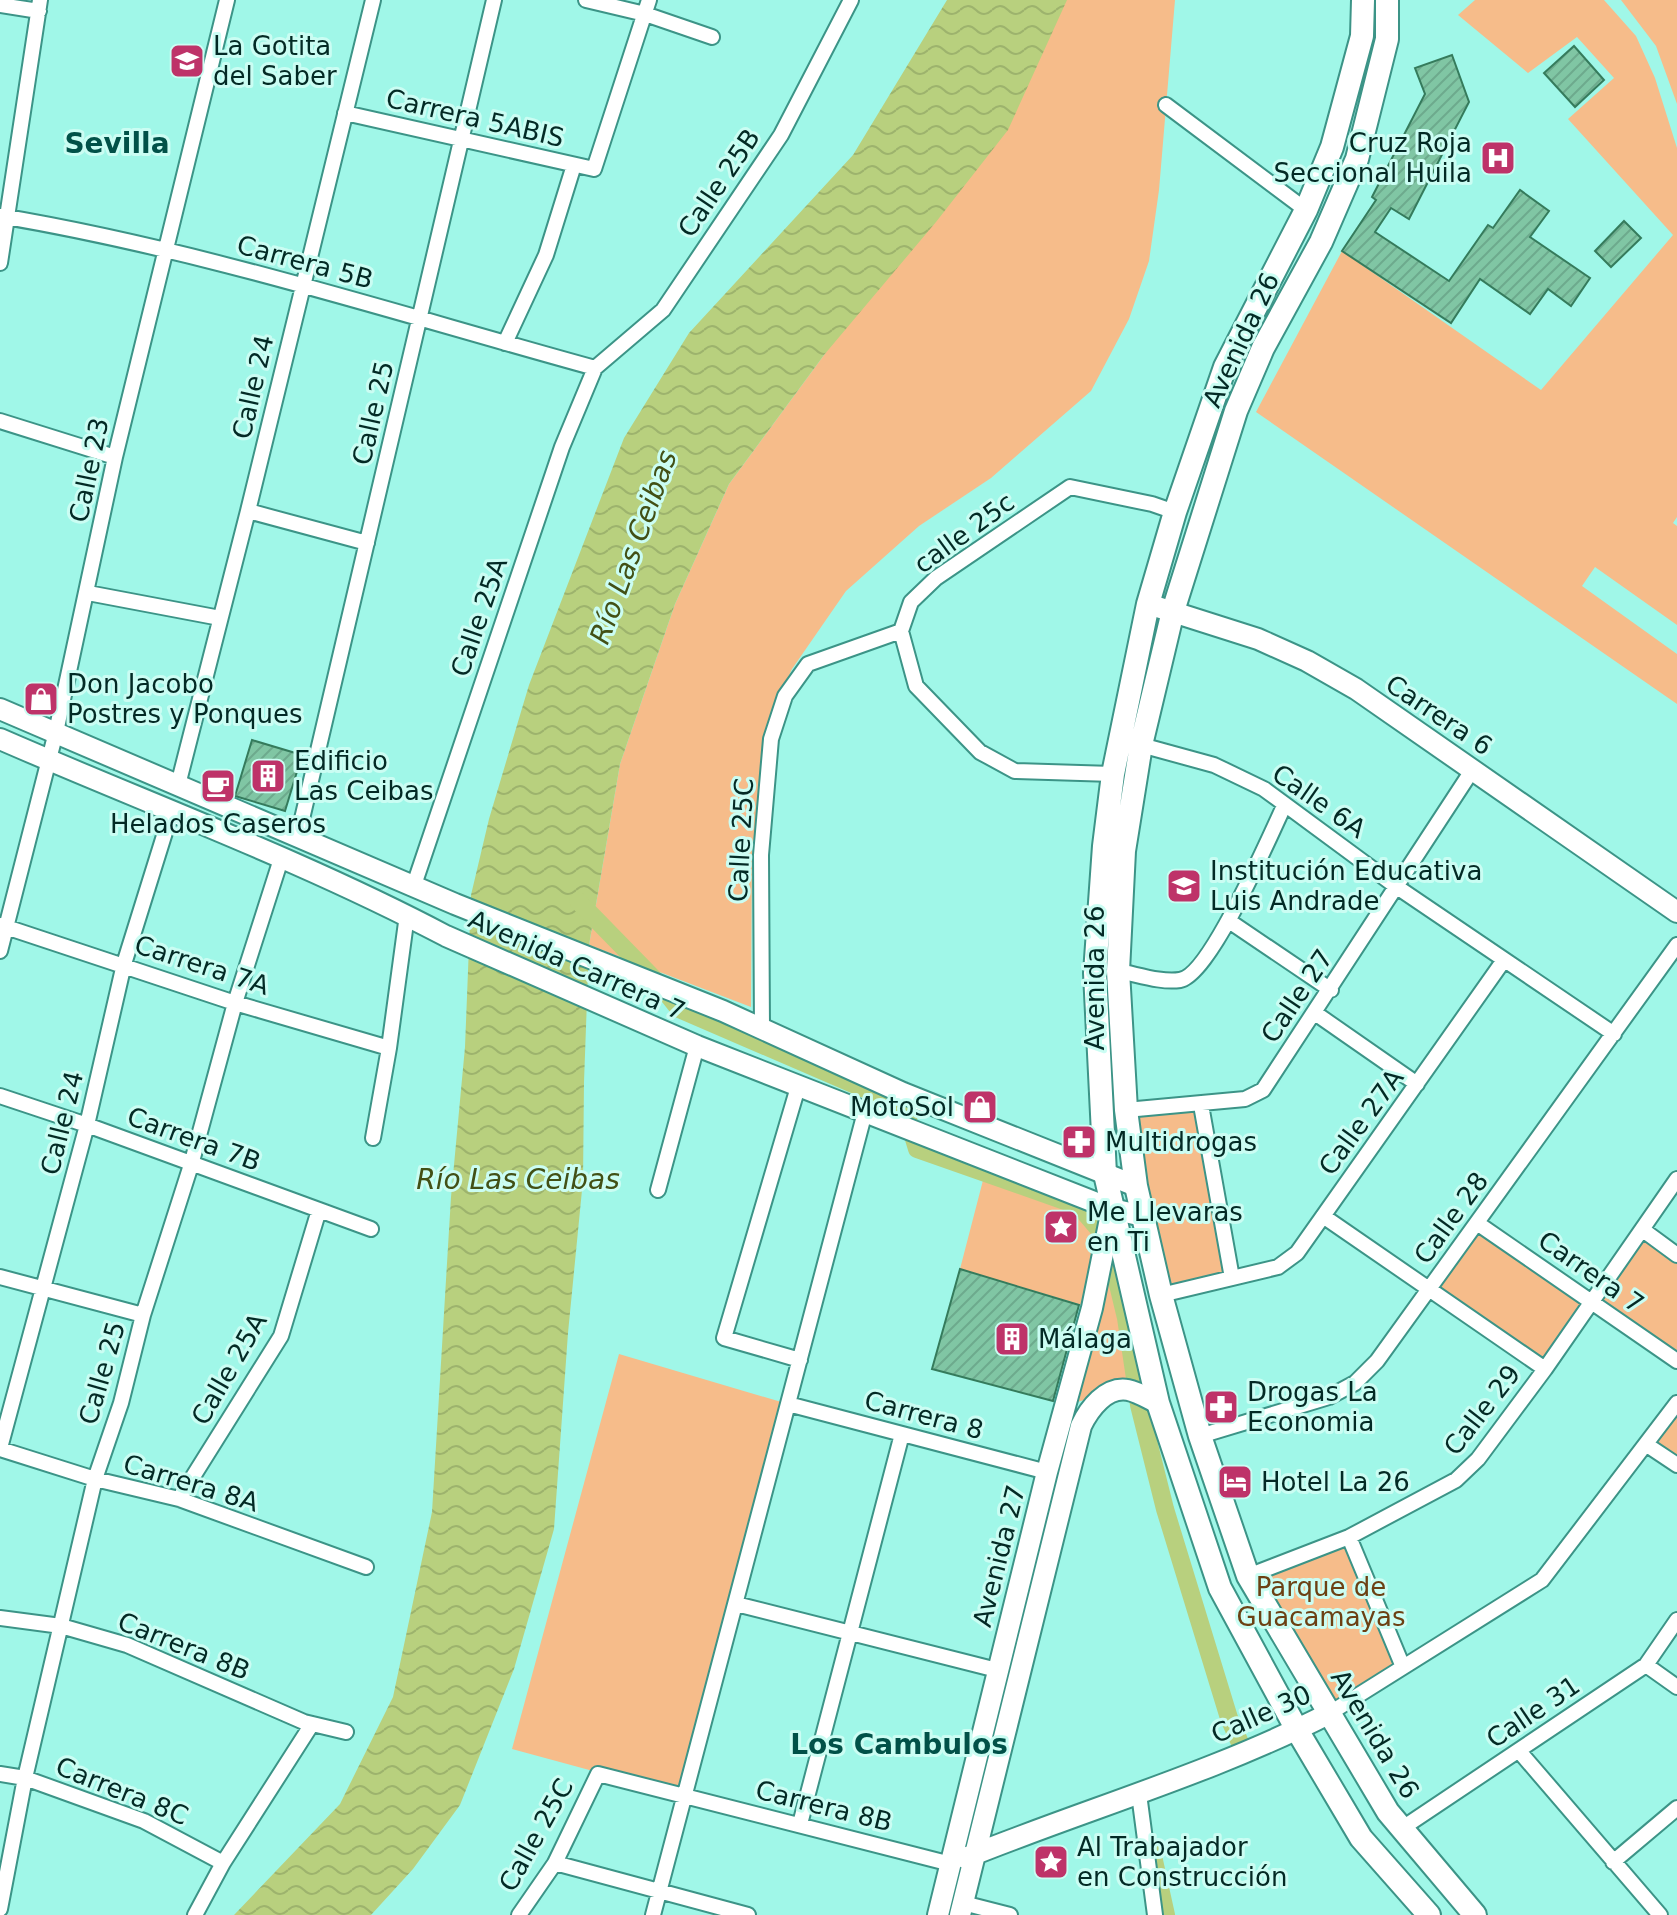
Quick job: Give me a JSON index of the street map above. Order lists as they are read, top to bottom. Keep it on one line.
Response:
{"streets":{"main road":["Avenida 26","Carrera 6","Avenida Carrera 7","Avenida 27","Calle 30"],"street":["Carrera 5ABIS","Calle 25B","Carrera 5B","Calle 24","Calle 25","Calle 23","calle 25c","Calle 25A","Calle 6A","Calle 25C","Carrera 7A","Calle 27","Calle 27A","Carrera 7B","Calle 28","Carrera 7","Calle 29","Carrera 8","Carrera 8A","Carrera 8B","Calle 31","Carrera 8C"]},"crossings":[["Carrera 5ABIS","Calle 24"],["Carrera 5ABIS","Calle 25"],["Calle 25B","Carrera 5B"],["Calle 25B","Calle 25A"],["Carrera 5B","Calle 24"],["Carrera 5B","Calle 25"],["Carrera 5B","Calle 23"],["Carrera 5B","Calle 25A"],["Avenida 26","calle 25c"],["Avenida 26","Carrera 6"],["Avenida 26","Calle 6A"],["Avenida 26","Avenida Carrera 7"],["Avenida 26","Calle 27"],["Avenida 26","Calle 27A"],["Avenida 26","Calle 28"],["Avenida 26","Calle 29"],["Avenida 26","Avenida 27"],["Avenida 26","Calle 31"],["Avenida 26","Calle 30"],["Calle 24","Carrera 7A"],["Calle 24","Avenida Carrera 7"],["Calle 24","Carrera 7B"],["Calle 24","Carrera 8A"],["Calle 25","Carrera 7A"],["Calle 25","Avenida Carrera 7"],["Calle 25","Carrera 7B"],["Calle 25","Carrera 8A"],["Calle 25","Carrera 8B"],["Calle 25","Carrera 8C"],["Calle 23","Carrera 7A"],["Calle 23","Avenida Carrera 7"],["calle 25c","Calle 25C"],["Calle 25A","Avenida Carrera 7"],["Calle 25A","Carrera 7B"],["Calle 25A","Carrera 8A"],["Carrera 6","Calle 27"],["Calle 6A","Calle 27"],["Calle 6A","Calle 27A"],["Calle 6A","Calle 28"],["Calle 25C","Avenida Carrera 7"],["Calle 25C","Carrera 8B"],["Avenida Carrera 7","Avenida 27"],["Calle 28","Carrera 7"],["Carrera 7","Calle 29"],["Carrera 8","Avenida 27"],["Avenida 27","Carrera 8B"],["Avenida 27","Calle 30"],["Carrera 8B","Calle 30"]],"districts":["Sevilla","Los Cambulos"],"water":["Río Las Ceibas"],"parks":["Parque de Guacamayas"],"places":{"school or university":["La Gotita del Saber","Institución Educativa Luis Andrade"],"hospital":["Cruz Roja Seccional Huila"],"shop":["Don Jacobo Postres y Ponques","MotoSol"],"building":["Edificio Las Ceibas","Málaga"],"cafe":["Helados Caseros"],"pharmacy":["Multidrogas","Drogas La Economia"],"place":["Me Llevaras en Ti","Al Trabajador en Construcción"],"hotel":["Hotel La 26"]}}
